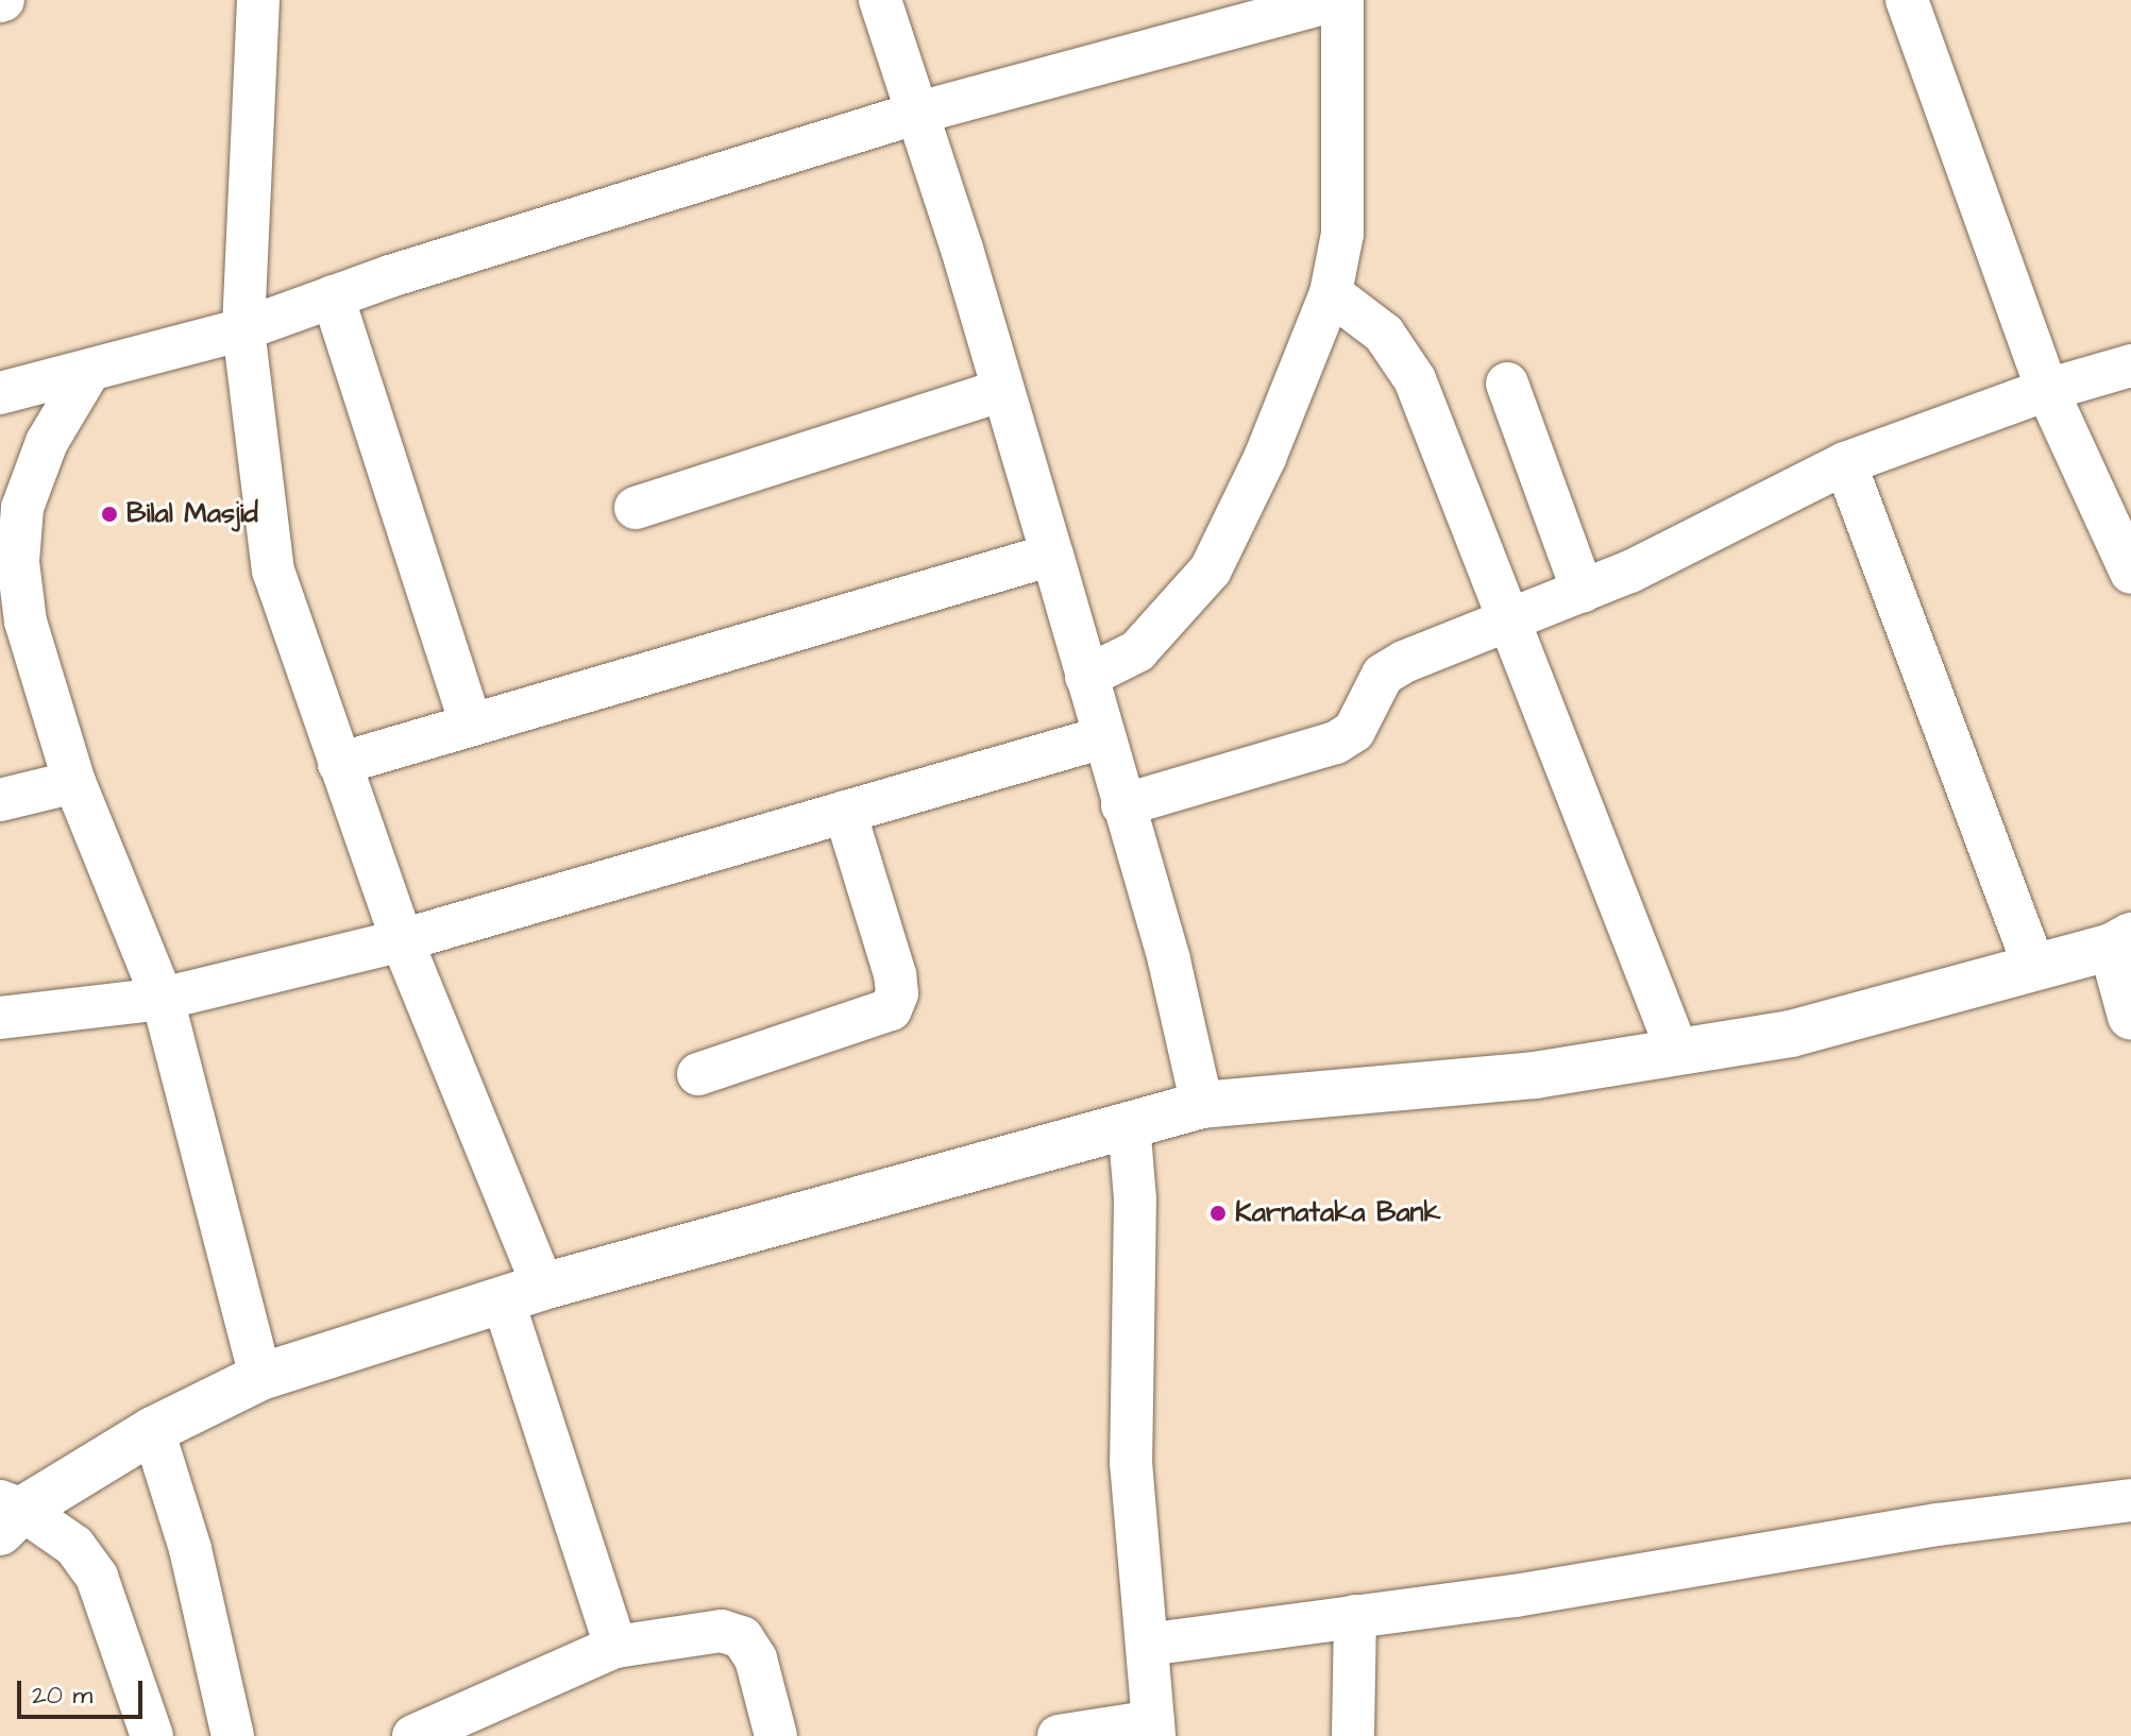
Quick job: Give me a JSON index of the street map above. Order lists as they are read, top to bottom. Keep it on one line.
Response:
{"places":["Bilal Masjid","Karnataka Bank"],"scale_bar":"20 m"}
